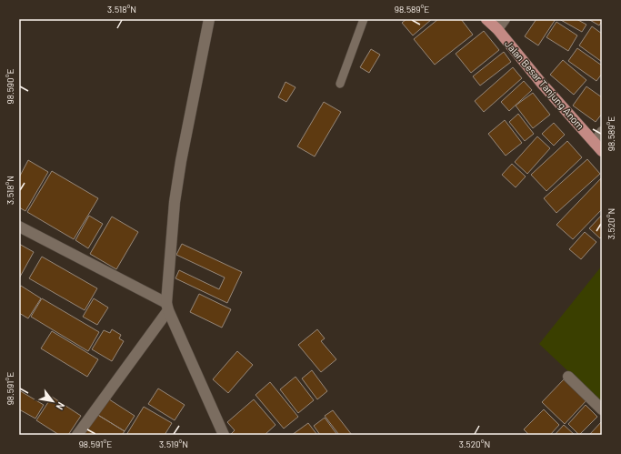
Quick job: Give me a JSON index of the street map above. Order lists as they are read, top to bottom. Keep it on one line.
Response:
{"streets":{"main road":["Jalan Besar Tanjung Anom"]},"north":"bottom right","coordinates":["3.518°N","98.589°E","98.590°E","3.520°N","98.591°E","3.519°N"]}
